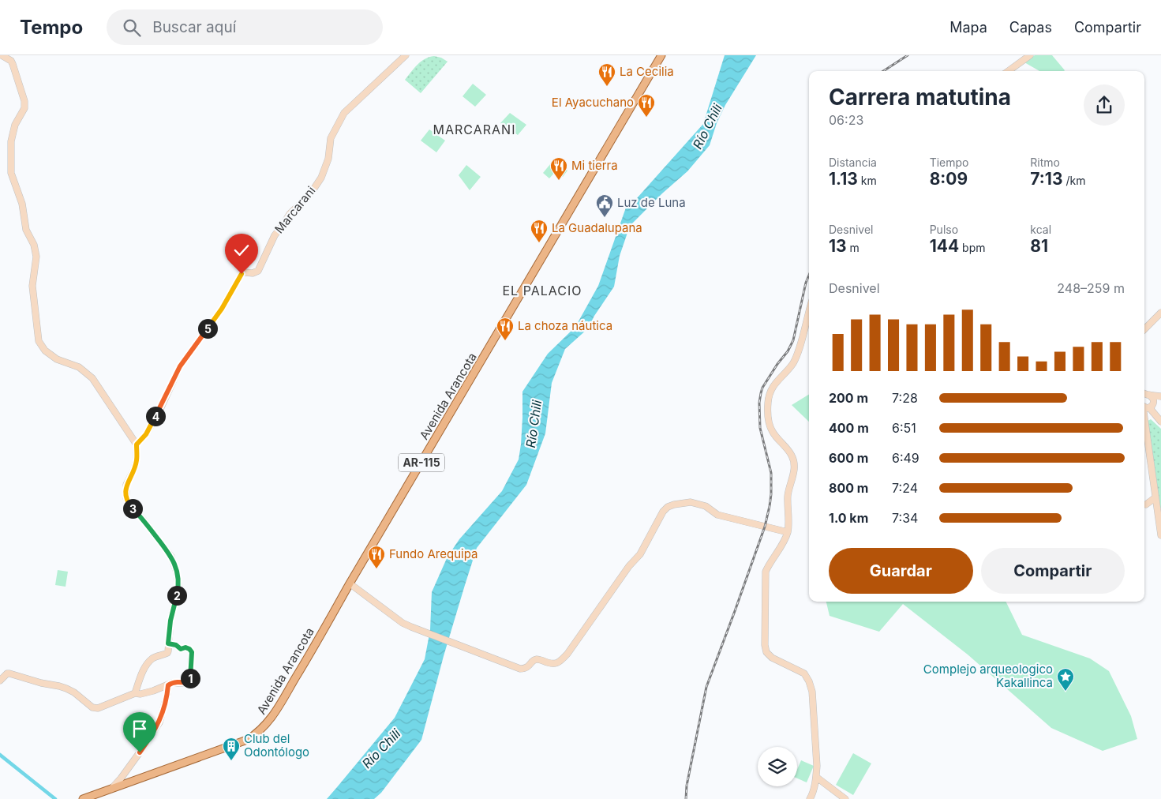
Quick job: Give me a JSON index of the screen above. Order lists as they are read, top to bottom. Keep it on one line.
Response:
{"streets":{"main road":["Marcarani","Avenida Arancota","AR-115"]},"crossings":[["Avenida Arancota","AR-115"]],"districts":["MARCARANI","EL PALACIO"],"water":["Río Chili"],"places":{"restaurant":["La Cecilia","El Ayacuchano","Mi tierra","La Guadalupana","La choza náutica","Fundo Arequipa"],"public building":["Luz de Luna"],"place":["Complejo arqueologico Kakallinca"],"building":["Club del Odontólogo"]},"page":{"header":"Tempo","search":"Buscar aquí","nav":["Mapa","Capas","Compartir"],"heading":["Carrera matutina","06:23"],"stats":[["Distancia","1.13 km"],["Tiempo","8:09"],["Ritmo","7:13 /km"],["Desnivel","13 m"],["Pulso","144 bpm"],["kcal","81"]],"chart":["Desnivel","248–259 m"],"pins":["5","4","3","2","1"],"list":[{"name":"200 m","note":"7:28"},{"name":"400 m","note":"6:51"},{"name":"600 m","note":"6:49"},{"name":"800 m","note":"7:24"},{"name":"1.0 km","note":"7:34"}],"buttons":["Guardar","Compartir"]}}
